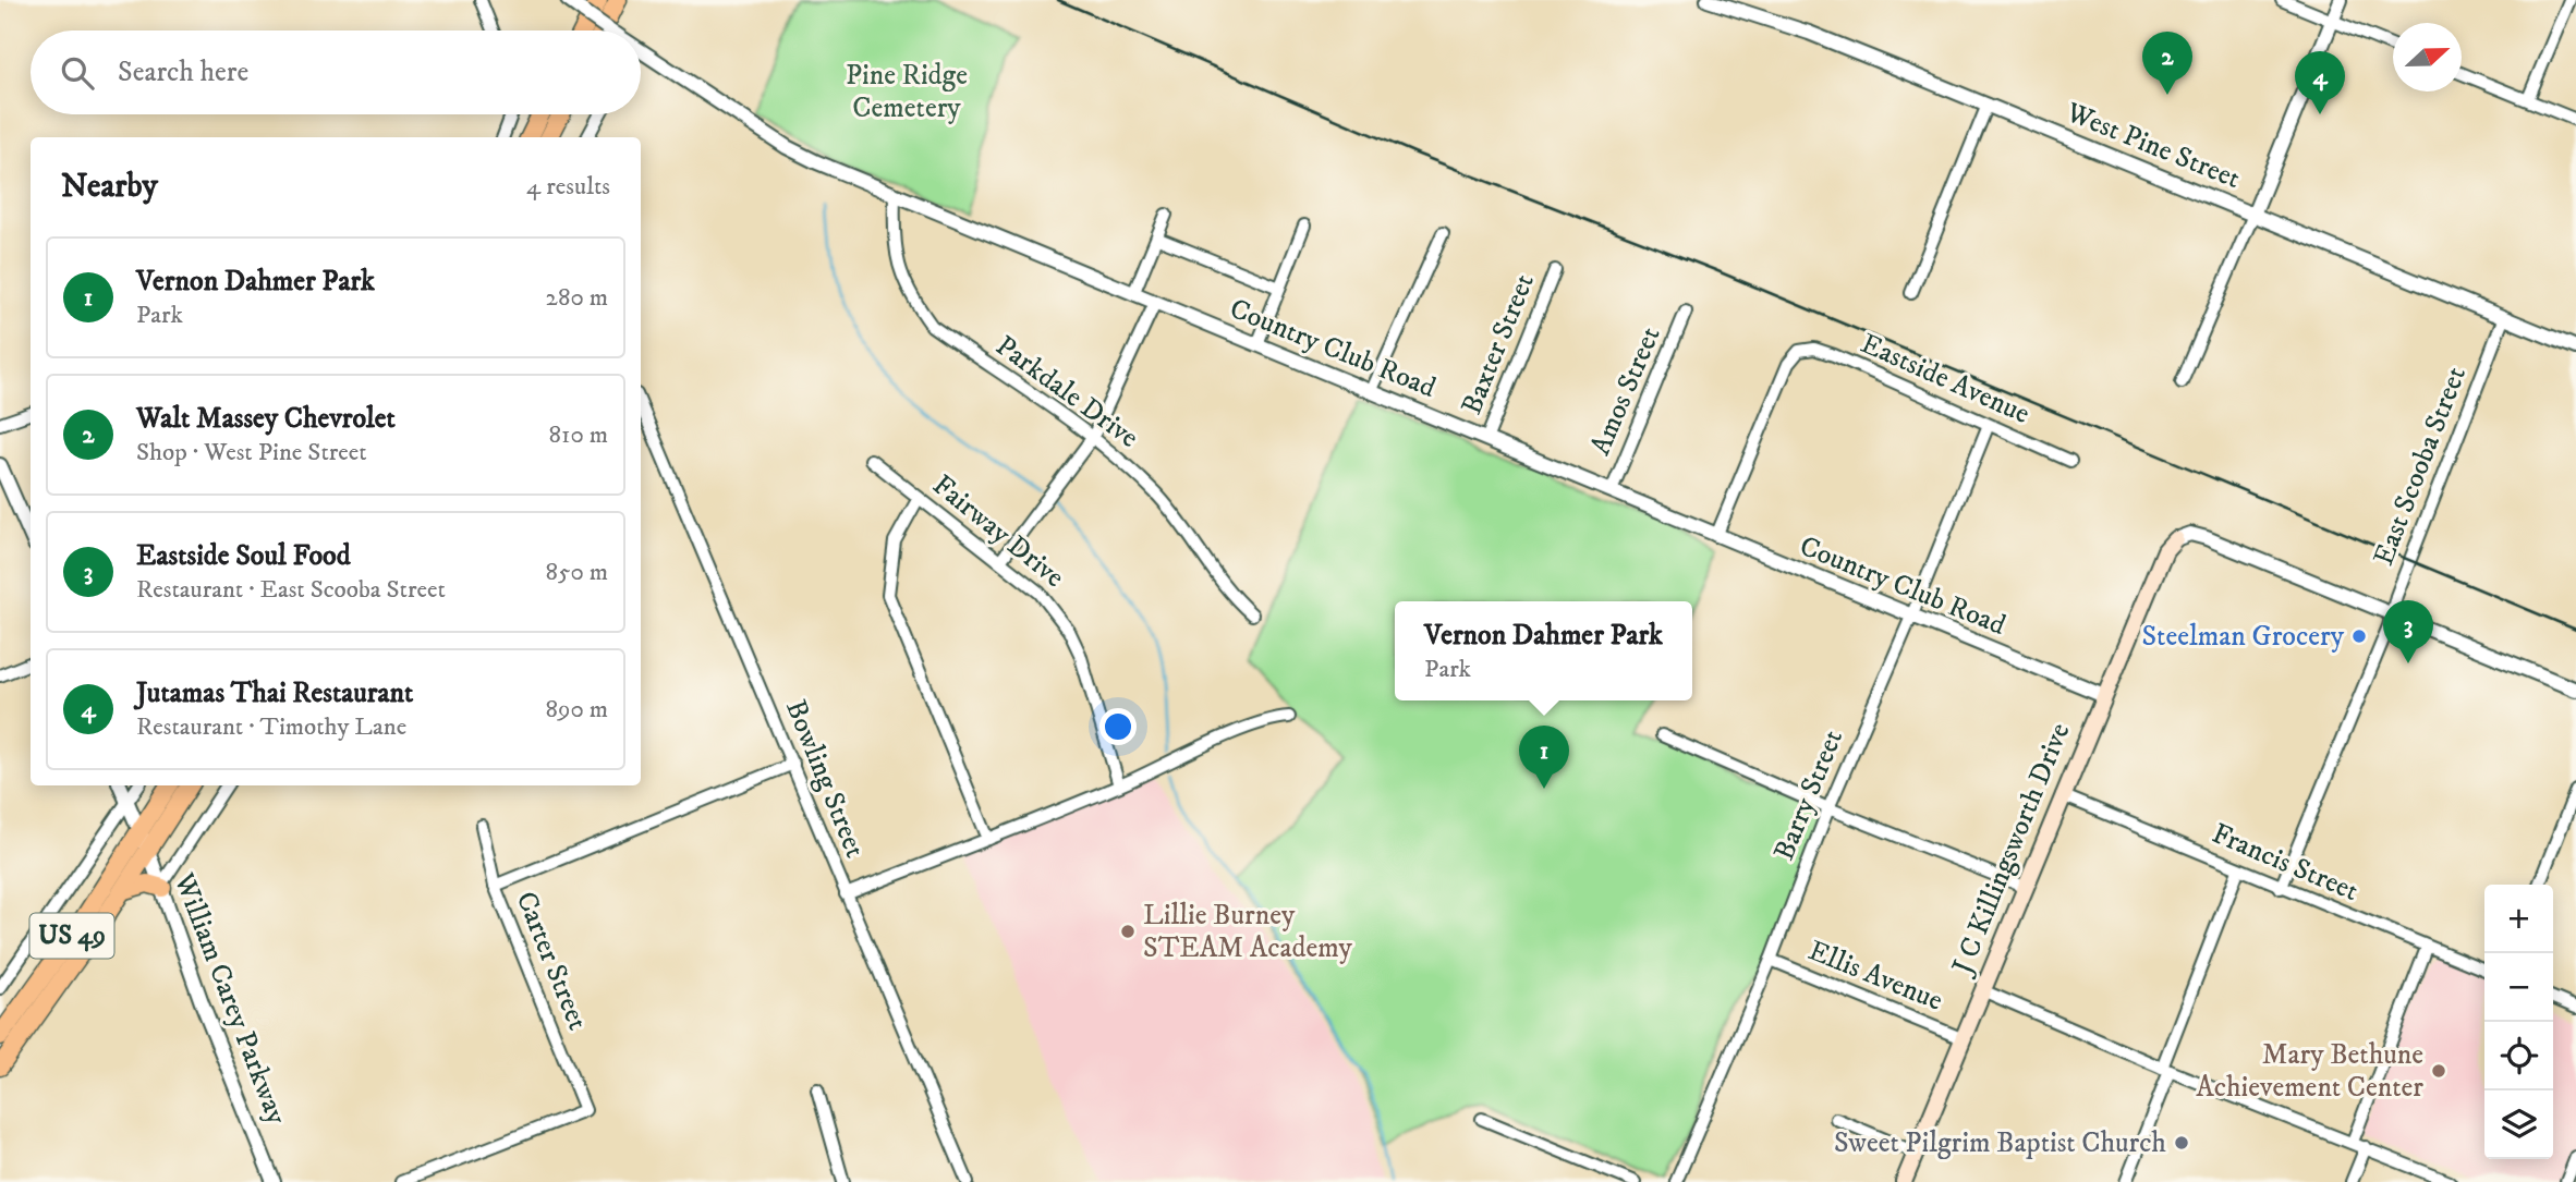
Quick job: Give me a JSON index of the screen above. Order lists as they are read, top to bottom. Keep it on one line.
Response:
{"streets":{"main road":["J C Killingsworth Drive","US 49"],"street":["West Pine Street","Baxter Street","Country Club Road","Eastside Avenue","Amos Street","Parkdale Drive","East Scooba Street","Fairway Drive","Bowling Street","Barry Street","Francis Street","Carter Street","Ellis Avenue","William Carey Parkway"]},"crossings":[["West Pine Street","East Scooba Street"],["Baxter Street","Country Club Road"],["Country Club Road","Eastside Avenue"],["Country Club Road","Amos Street"],["Country Club Road","Parkdale Drive"],["Country Club Road","Barry Street"],["Country Club Road","J C Killingsworth Drive"],["Eastside Avenue","Barry Street"],["East Scooba Street","Francis Street"],["Barry Street","Ellis Avenue"],["J C Killingsworth Drive","Francis Street"],["J C Killingsworth Drive","Ellis Avenue"],["US 49","William Carey Parkway"]],"parks":["Pine Ridge Cemetery"],"places":["Steelman Grocery","Lillie Burney STEAM Academy","Mary Bethune Achievement Center","Sweet Pilgrim Baptist Church"],"north":"right","page":{"search":"Search here","pins":["2","4","3","1"],"heading":["Nearby","4 results"],"list":[{"mark":"1","name":"Vernon Dahmer Park","note":"Park","value":"280 m"},{"mark":"2","name":"Walt Massey Chevrolet","note":"Shop · West Pine Street","value":"810 m"},{"mark":"3","name":"Eastside Soul Food","note":"Restaurant · East Scooba Street","value":"850 m"},{"mark":"4","name":"Jutamas Thai Restaurant","note":"Restaurant · Timothy Lane","value":"890 m"}],"popup":["Vernon Dahmer Park","Park"],"map_buttons":["+","−"]}}
